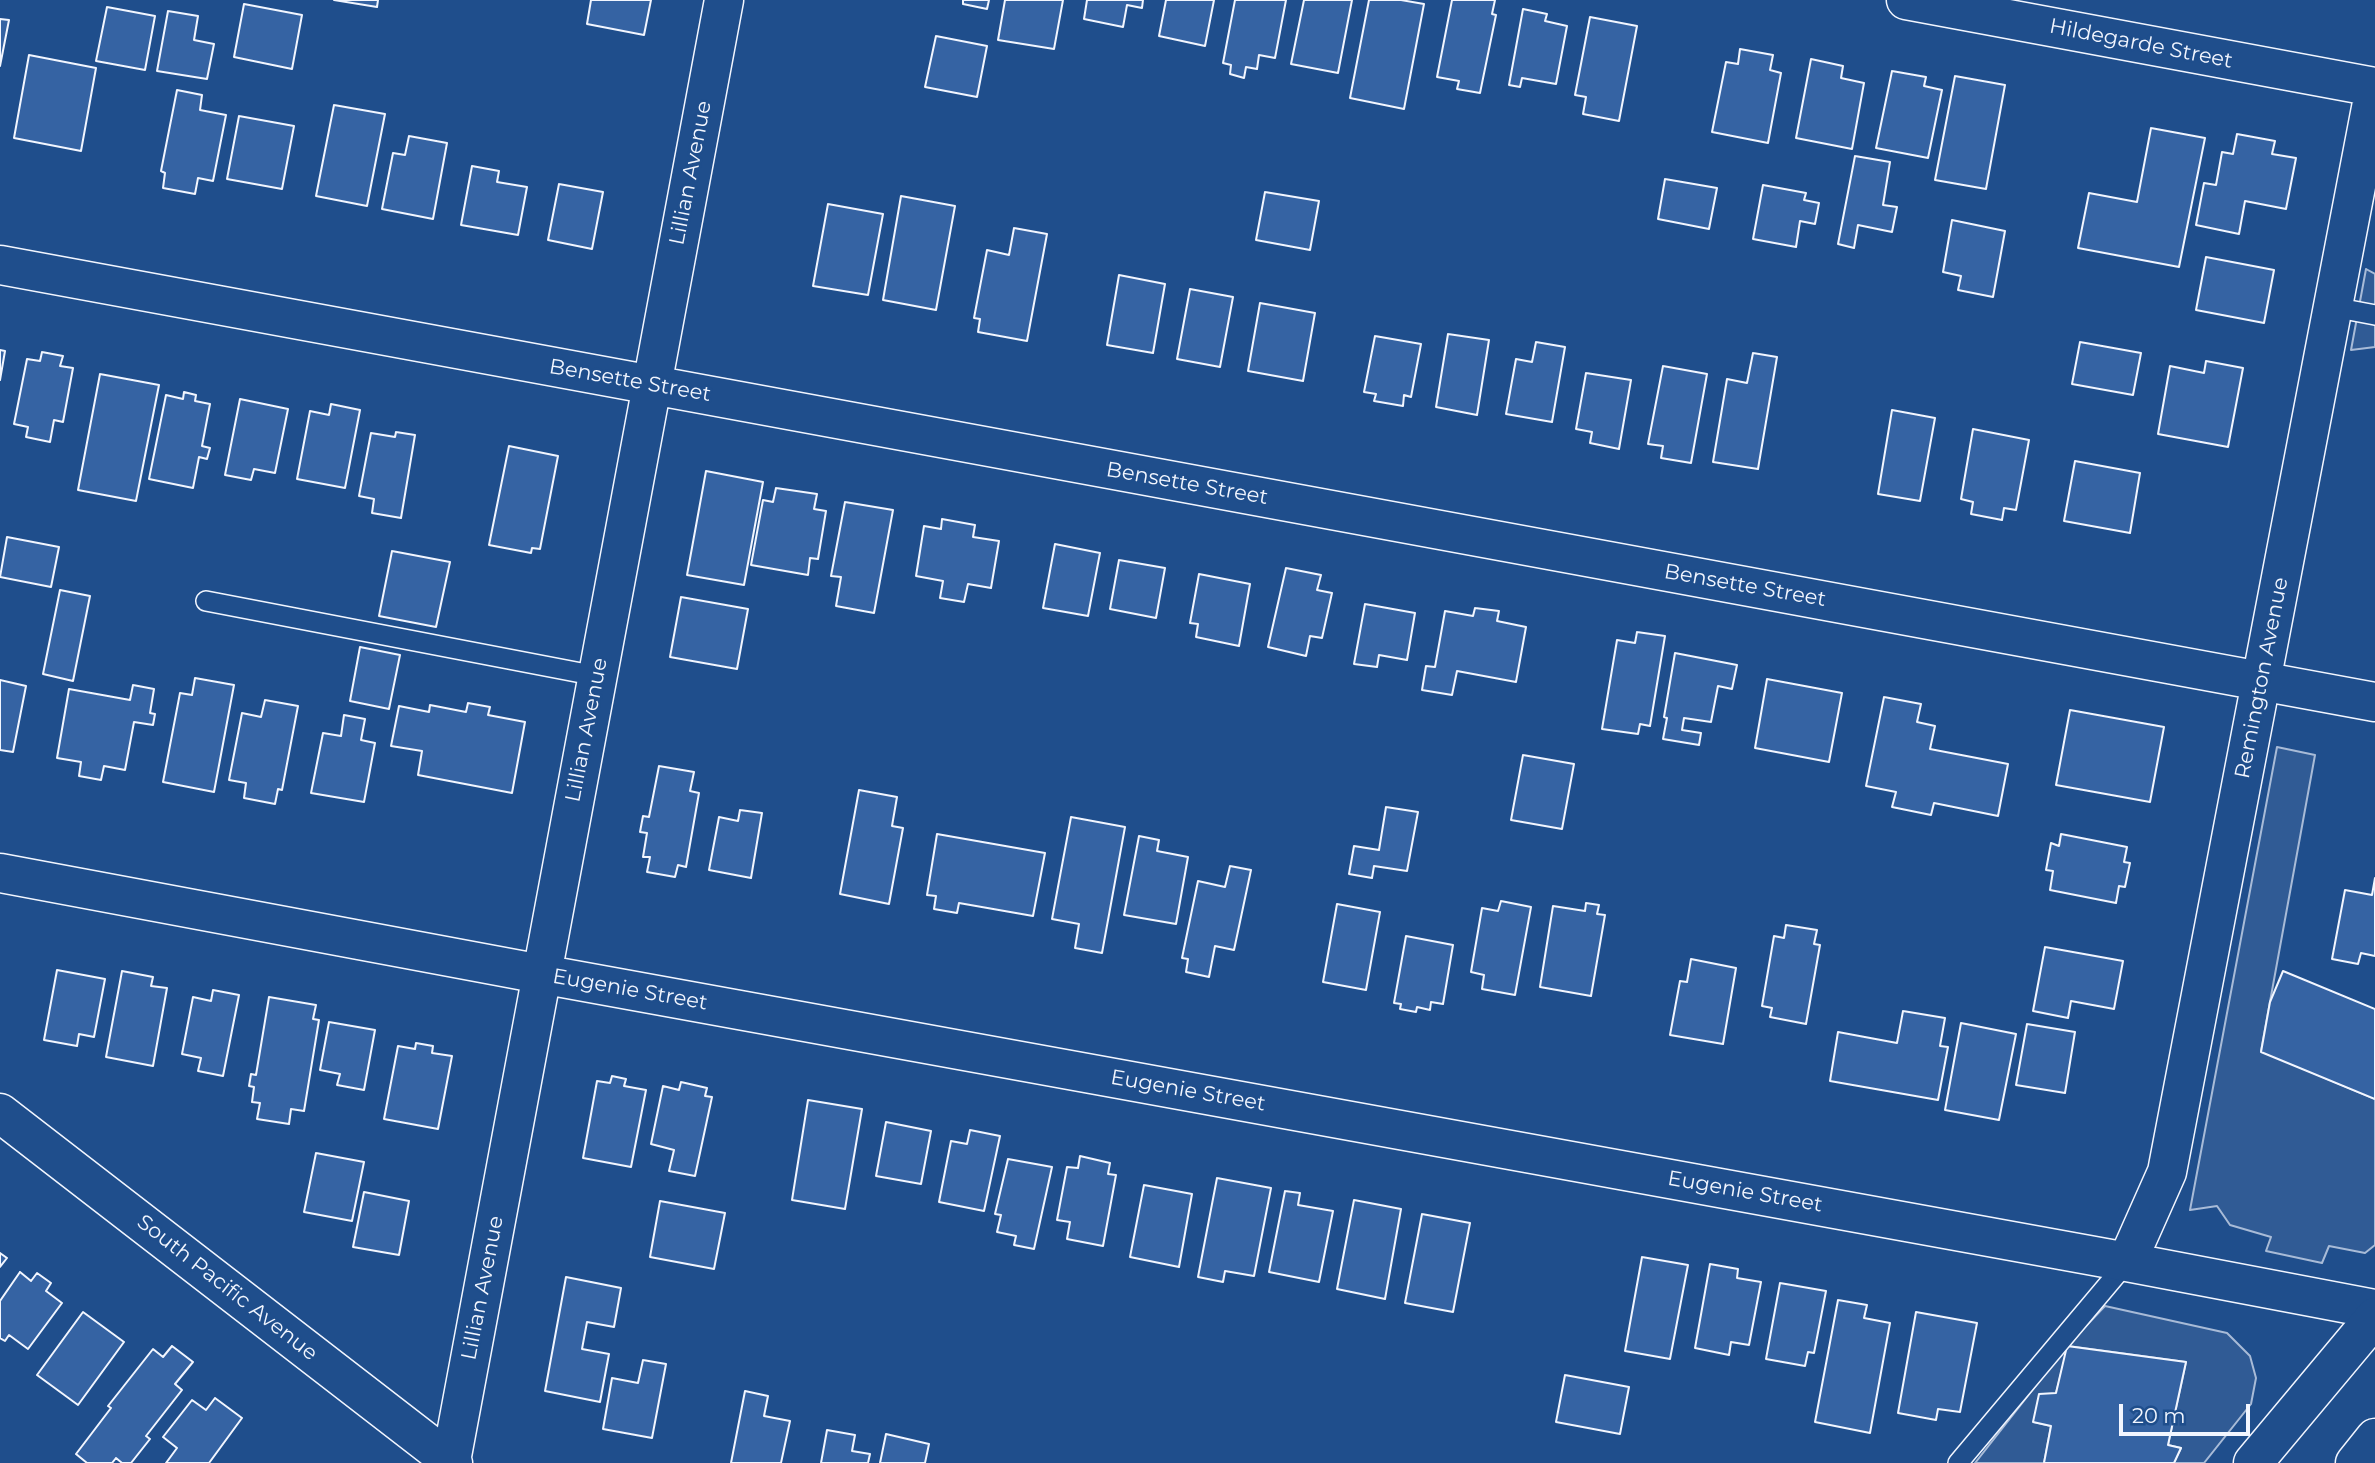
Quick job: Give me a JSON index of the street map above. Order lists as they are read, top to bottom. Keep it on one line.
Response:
{"streets":{"street":["Hildegarde Street","Lillian Avenue","Bensette Street","Remington Avenue","Eugenie Street","South Pacific Avenue"]},"crossings":[["Hildegarde Street","Remington Avenue"],["Lillian Avenue","Bensette Street"],["Lillian Avenue","Eugenie Street"],["Lillian Avenue","South Pacific Avenue"],["Bensette Street","Remington Avenue"],["Remington Avenue","Eugenie Street"]],"scale_bar":"20 m"}
